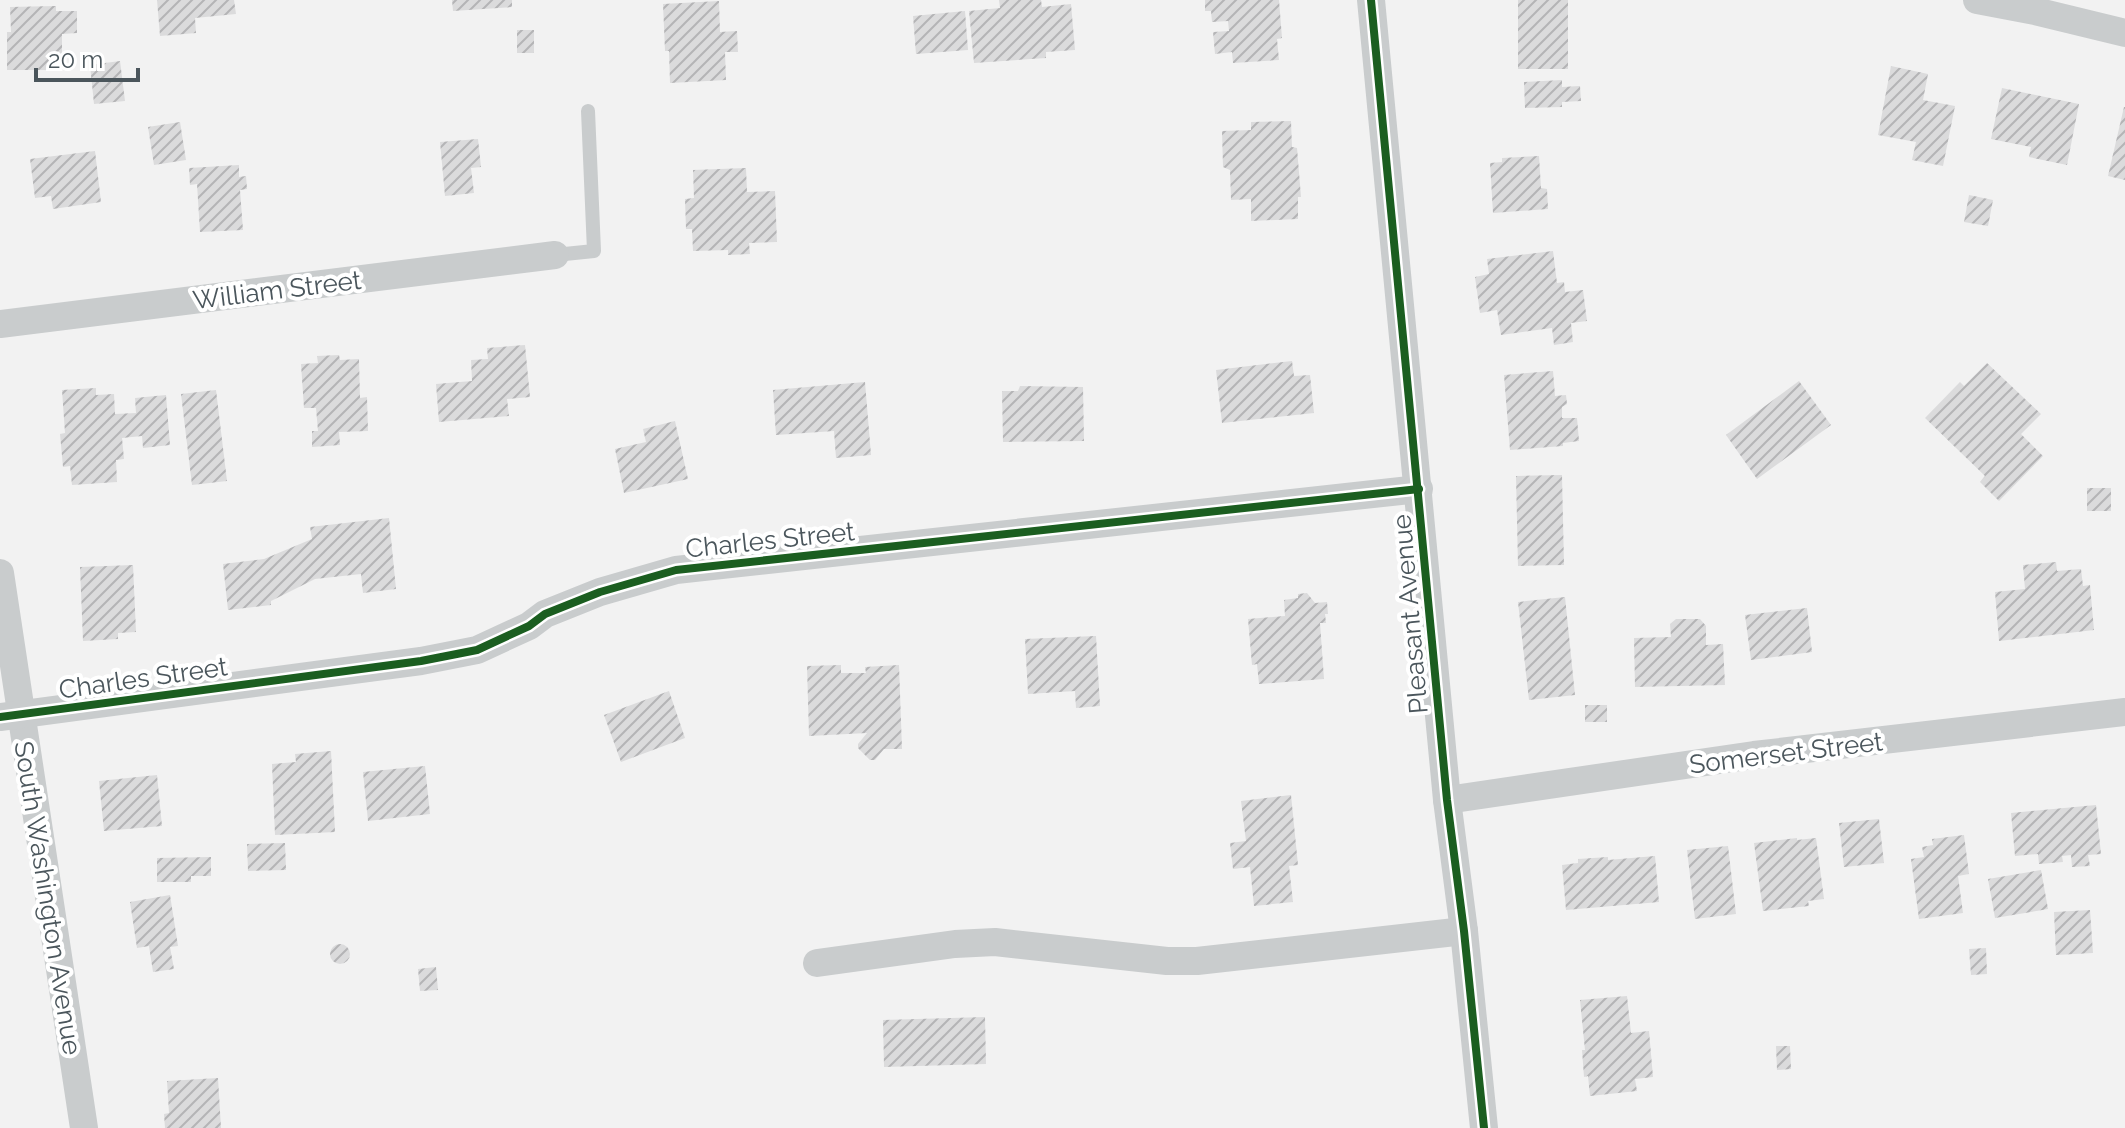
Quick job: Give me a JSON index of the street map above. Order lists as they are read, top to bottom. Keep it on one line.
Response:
{"streets":{"street":["William Street","Charles Street","Pleasant Avenue","Somerset Street","South Washington Avenue"]},"crossings":[["Charles Street","Pleasant Avenue"],["Charles Street","South Washington Avenue"],["Pleasant Avenue","Somerset Street"]],"scale_bar":"20 m"}
